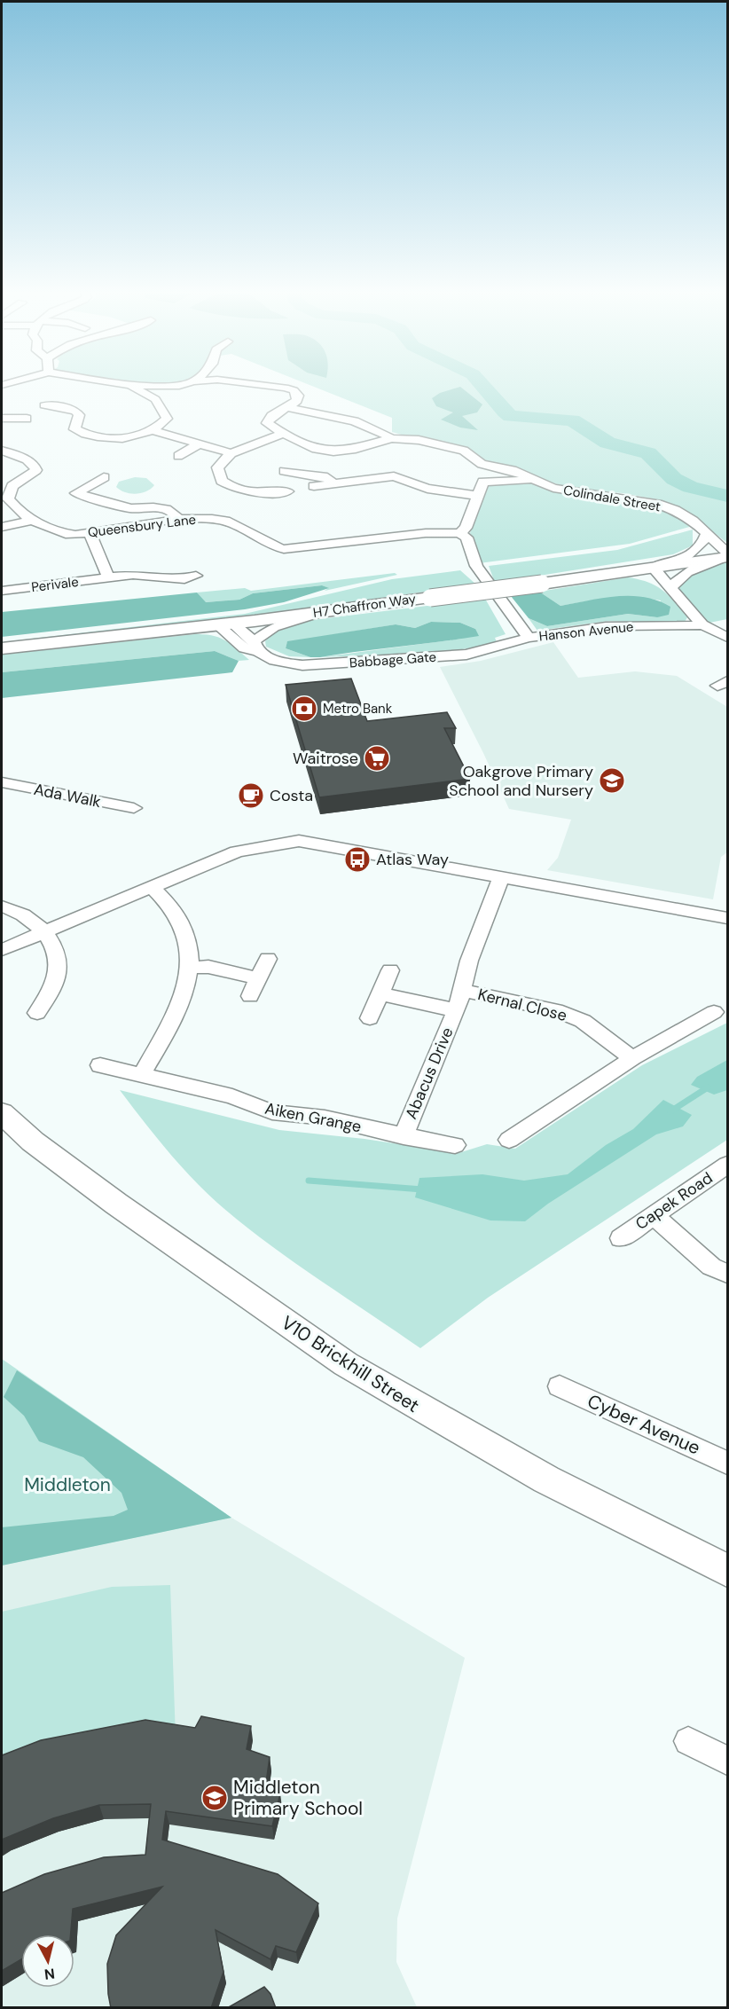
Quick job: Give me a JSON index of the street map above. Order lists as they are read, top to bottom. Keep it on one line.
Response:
{"streets":{"street":["Colindale Street","Queensbury Lane","Perivale","H7 Chaffron Way","Hanson Avenue","Babbage Gate","Ada Walk","Kernal Close","Abacus Drive","Aiken Grange","Capek Road","V10 Brickhill Street","Cyber Avenue"]},"crossings":[["Colindale Street","H7 Chaffron Way"],["Queensbury Lane","Hanson Avenue"],["H7 Chaffron Way","Babbage Gate"],["Hanson Avenue","Babbage Gate"],["Kernal Close","Abacus Drive"],["Abacus Drive","Aiken Grange"]],"parks":["Middleton"],"places":{"bank":["Metro Bank"],"supermarket":["Waitrose"],"school or university":["Oakgrove Primary School and Nursery","Middleton Primary School"],"cafe":["Costa"],"bus stop":["Atlas Way"]},"north":"bottom"}
